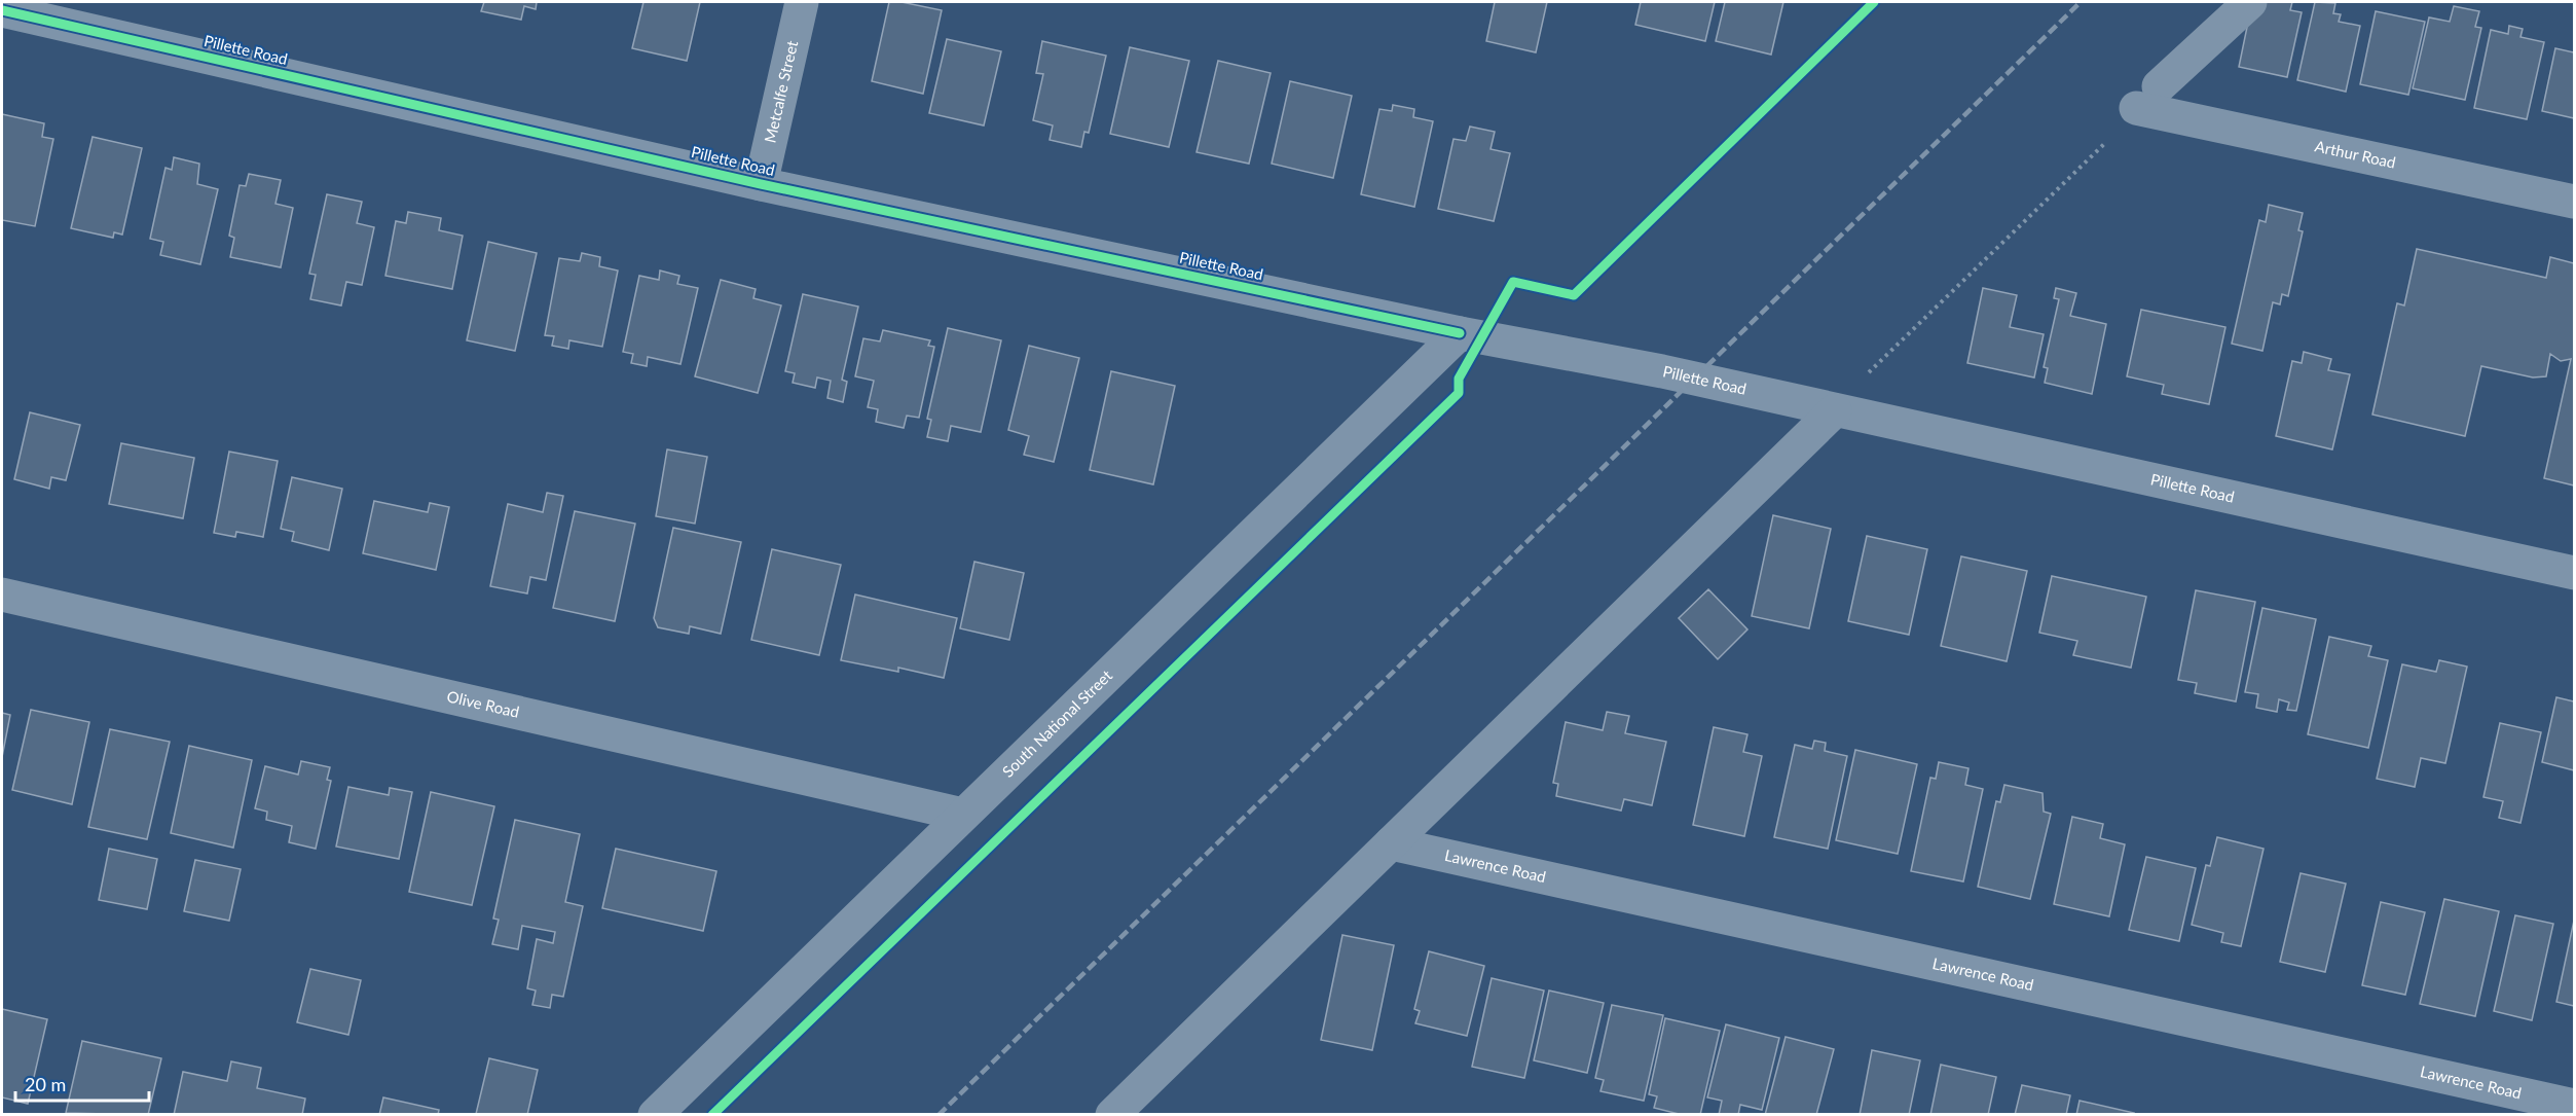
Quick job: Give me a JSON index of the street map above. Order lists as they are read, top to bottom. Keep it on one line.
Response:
{"streets":{"street":["Pillette Road","Metcalfe Street","Arthur Road","Olive Road","South National Street","Lawrence Road"]},"crossings":[["Pillette Road","Metcalfe Street"],["Pillette Road","South National Street"],["Olive Road","South National Street"]],"scale_bar":"20 m"}
